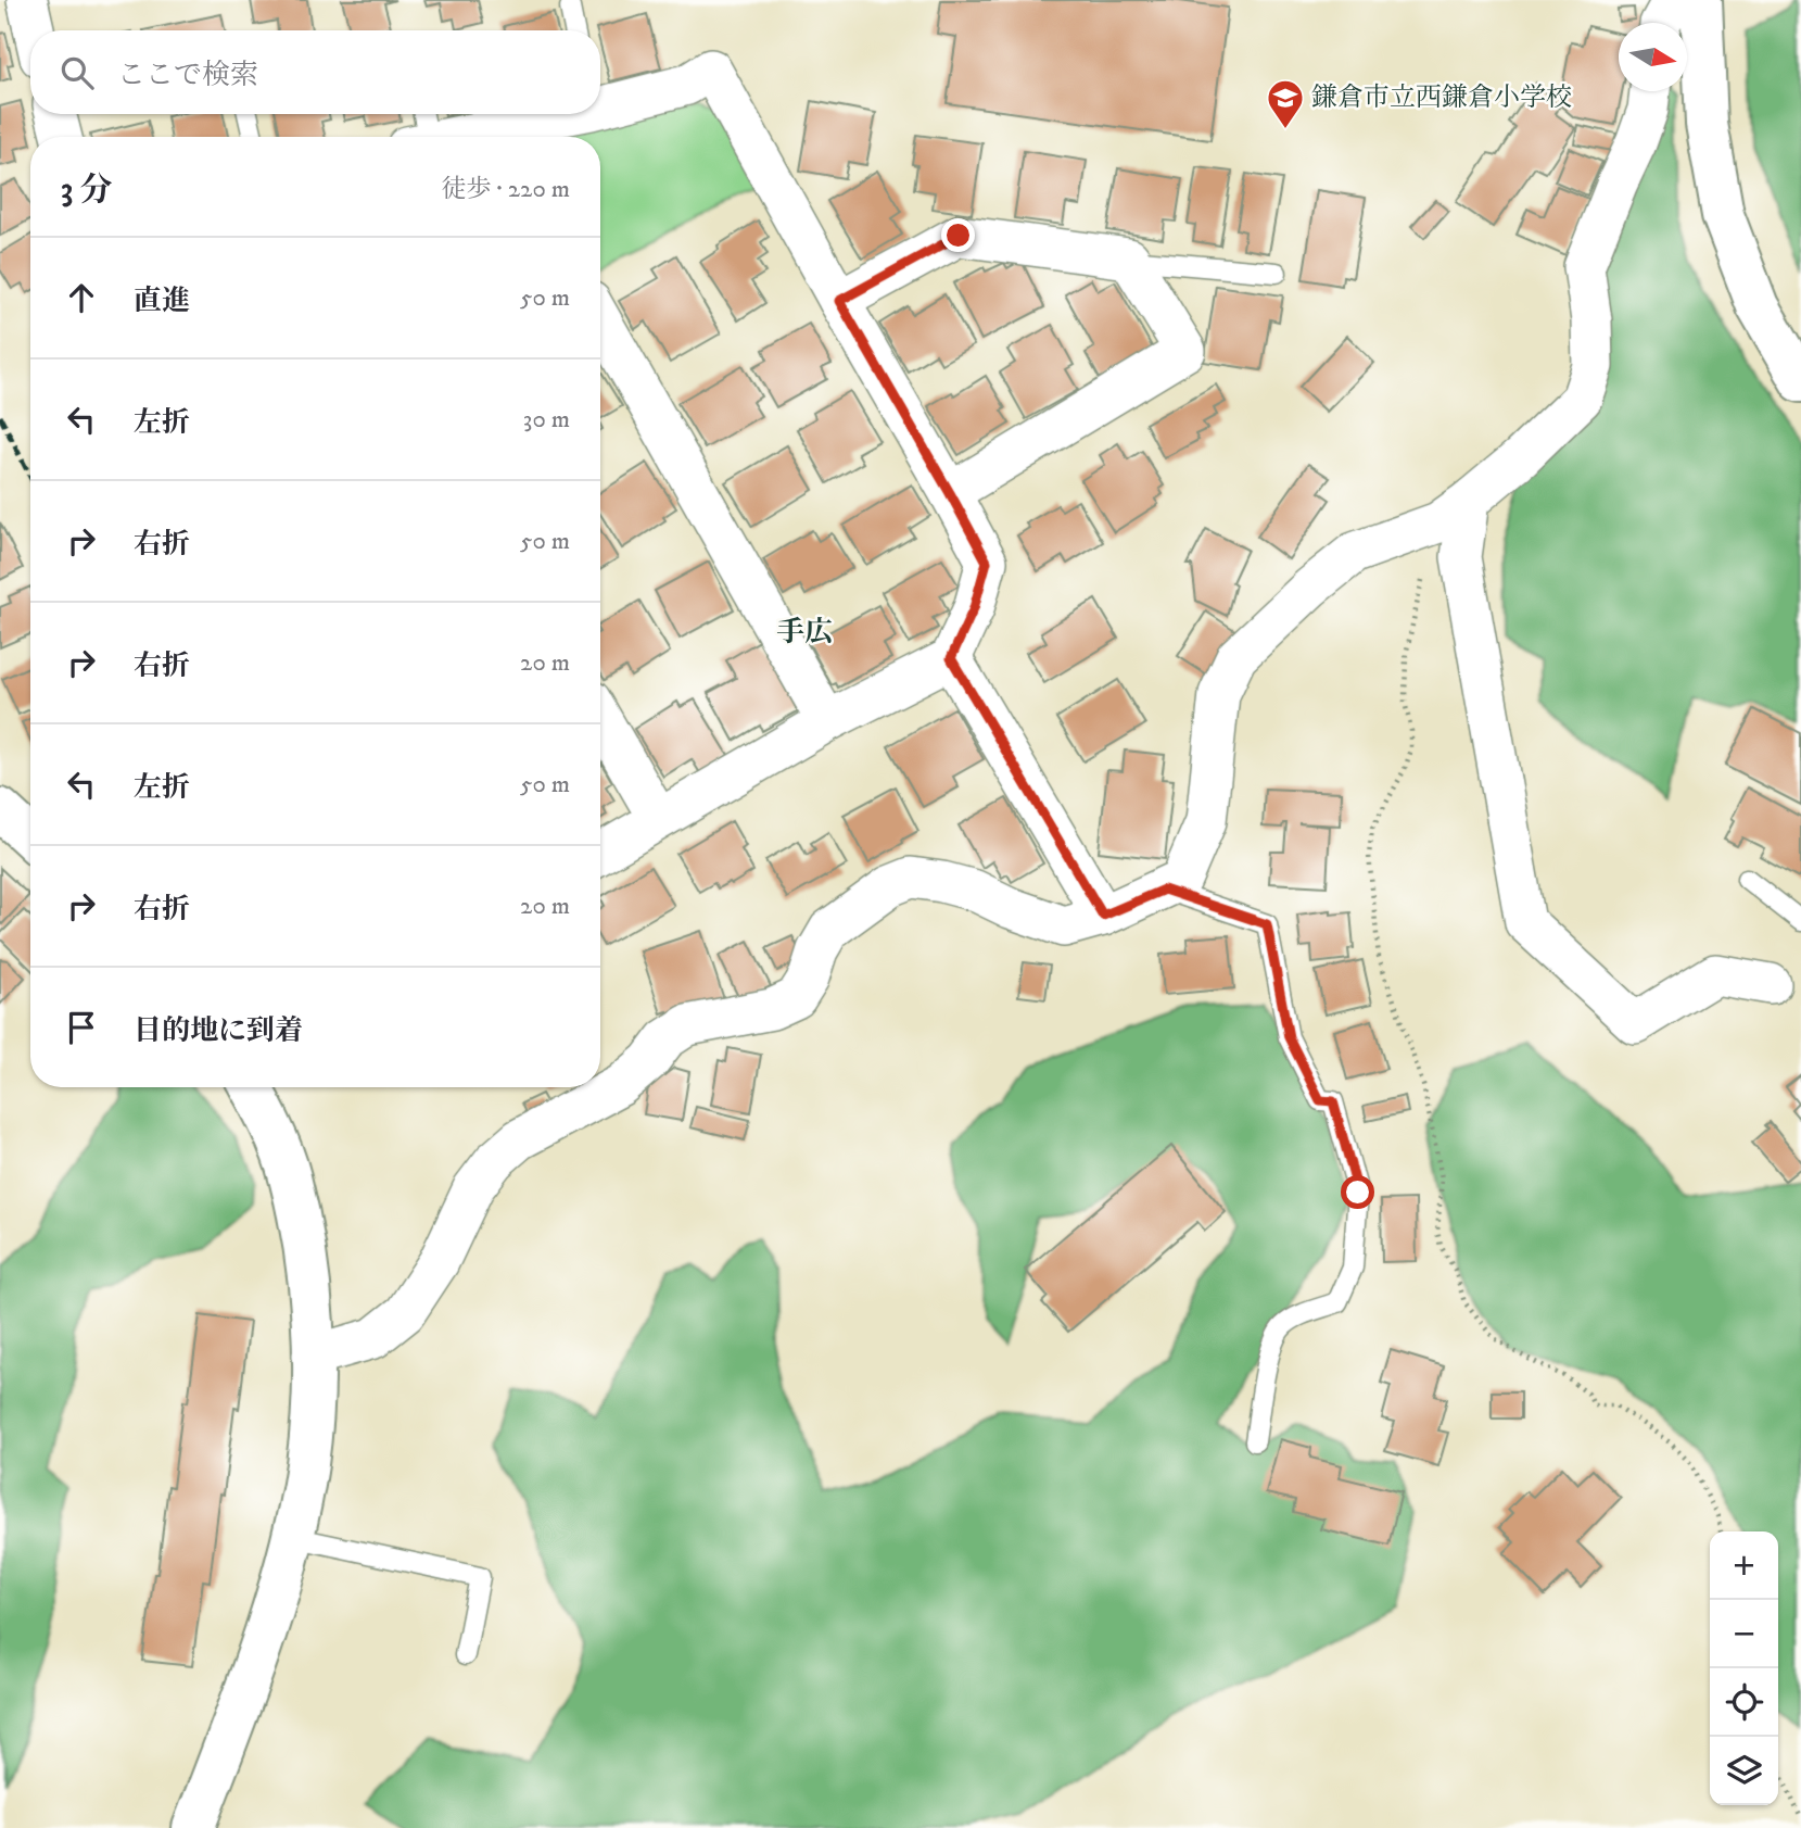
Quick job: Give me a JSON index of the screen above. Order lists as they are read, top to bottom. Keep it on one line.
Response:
{"districts":["手広"],"places":{"school or university":["鎌倉市立西鎌倉小学校"]},"north":"right","page":{"search":"ここで検索","heading":["3 分","徒歩 · 220 m"],"list":[["直進","50 m"],["左折","30 m"],["右折","50 m"],["右折","20 m"],["左折","50 m"],["右折","20 m"],"目的地に到着"],"map_buttons":["+","−"]}}
